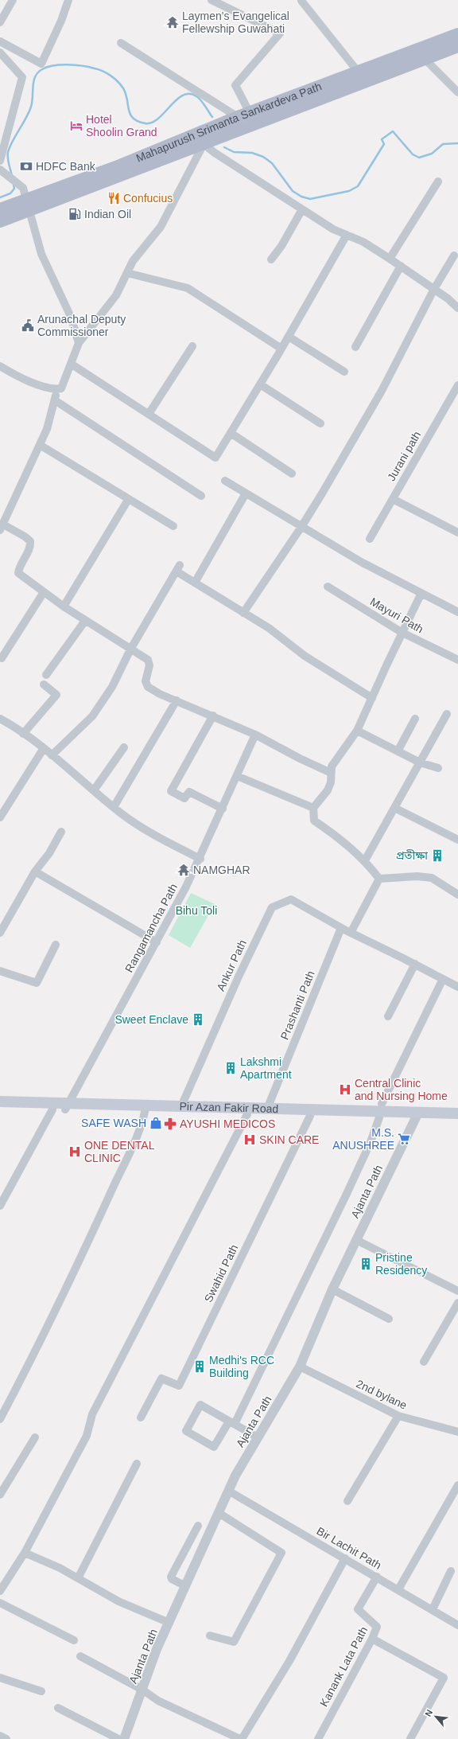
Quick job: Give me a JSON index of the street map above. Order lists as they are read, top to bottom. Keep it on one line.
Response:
{"streets":{"main road":["Mahapurush Srimanta Sankardeva Path","Pir Azan Fakir Road"],"street":["Jurani path","Mayuri Path","Rangamancha Path","Ankur Path","Prashanti Path","Ajanta Path","Swahid Path","2nd bylane","Bir Lachit Path","Kanank Lata Path"]},"crossings":[["Rangamancha Path","Pir Azan Fakir Road"],["Ankur Path","Prashanti Path"],["Ankur Path","Pir Azan Fakir Road"],["Prashanti Path","Pir Azan Fakir Road"],["Pir Azan Fakir Road","Ajanta Path"],["Pir Azan Fakir Road","Swahid Path"],["Ajanta Path","2nd bylane"],["Ajanta Path","Bir Lachit Path"],["Bir Lachit Path","Kanank Lata Path"]],"parks":["Bihu Toli"],"places":{"temple":["Laymen's Evangelical Fellewship Guwahati","NAMGHAR"],"hotel":["Hotel Shoolin Grand"],"bank":["HDFC Bank"],"restaurant":["Confucius"],"fuel station":["Indian Oil"],"public building":["Arunachal Deputy Commissioner"],"building":["প্রতীক্ষা","Sweet Enclave","Lakshmi Apartment","Pristine Residency","Medhi's RCC Building"],"hospital":["Central Clinic and Nursing Home","SKIN CARE","ONE DENTAL CLINIC"],"shop":["SAFE WASH"],"pharmacy":["AYUSHI MEDICOS"],"supermarket":["M.S. ANUSHREE"]},"north":"top left"}
